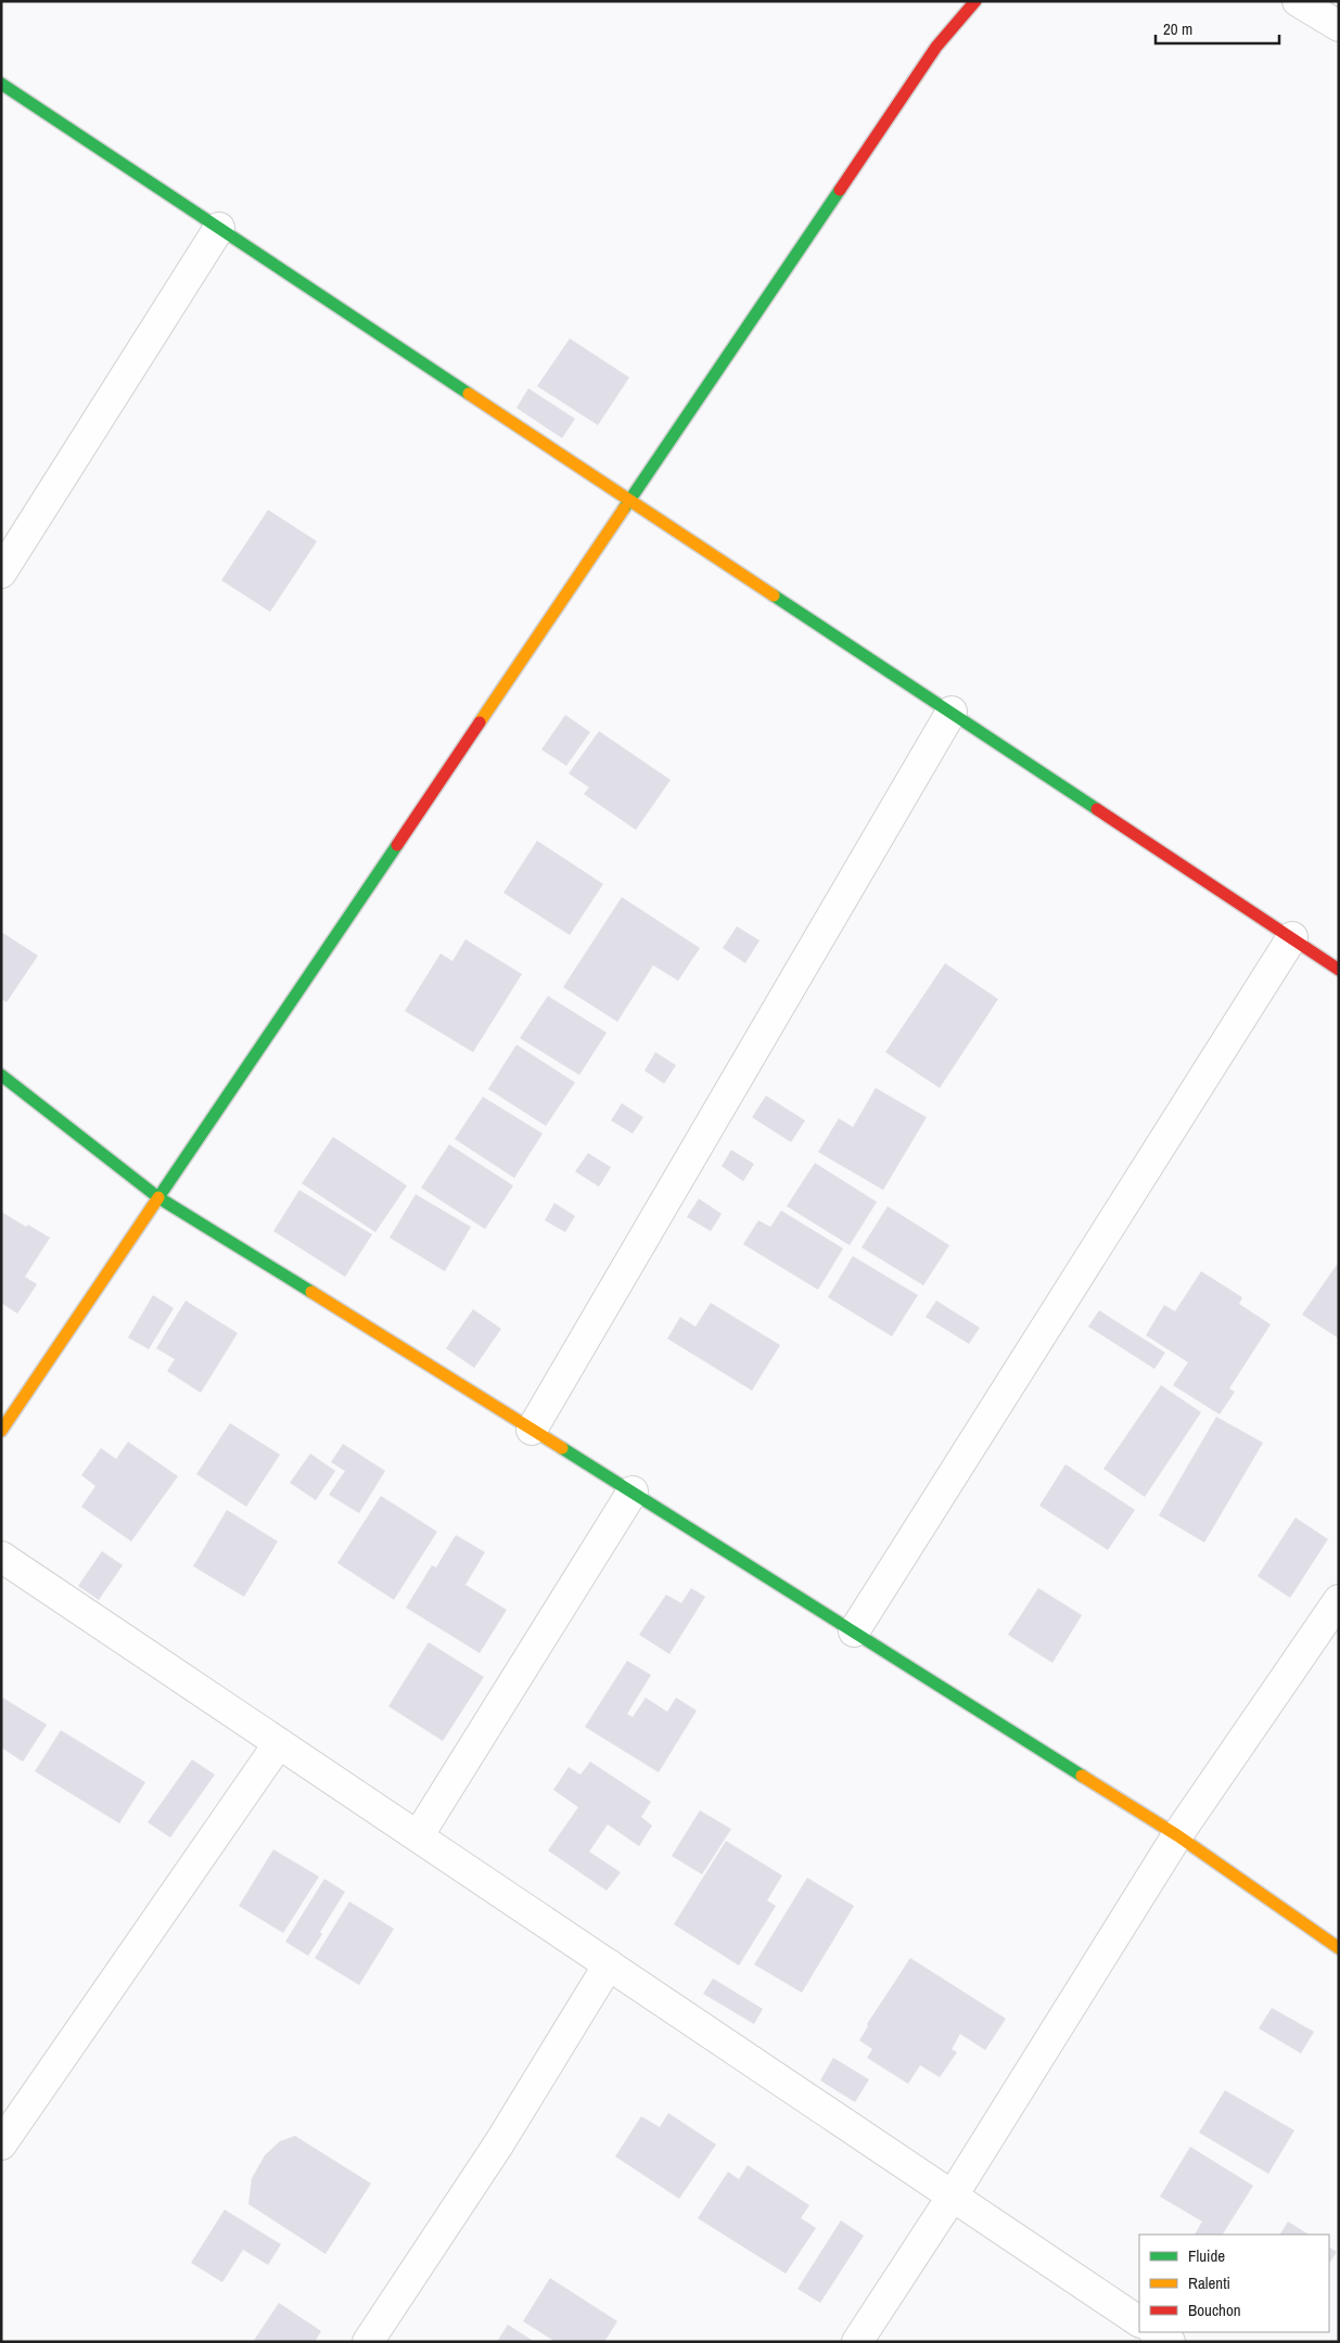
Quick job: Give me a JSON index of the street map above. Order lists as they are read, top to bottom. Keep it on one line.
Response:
{"legend":["Fluide","Ralenti","Bouchon"],"scale_bar":"20 m"}
